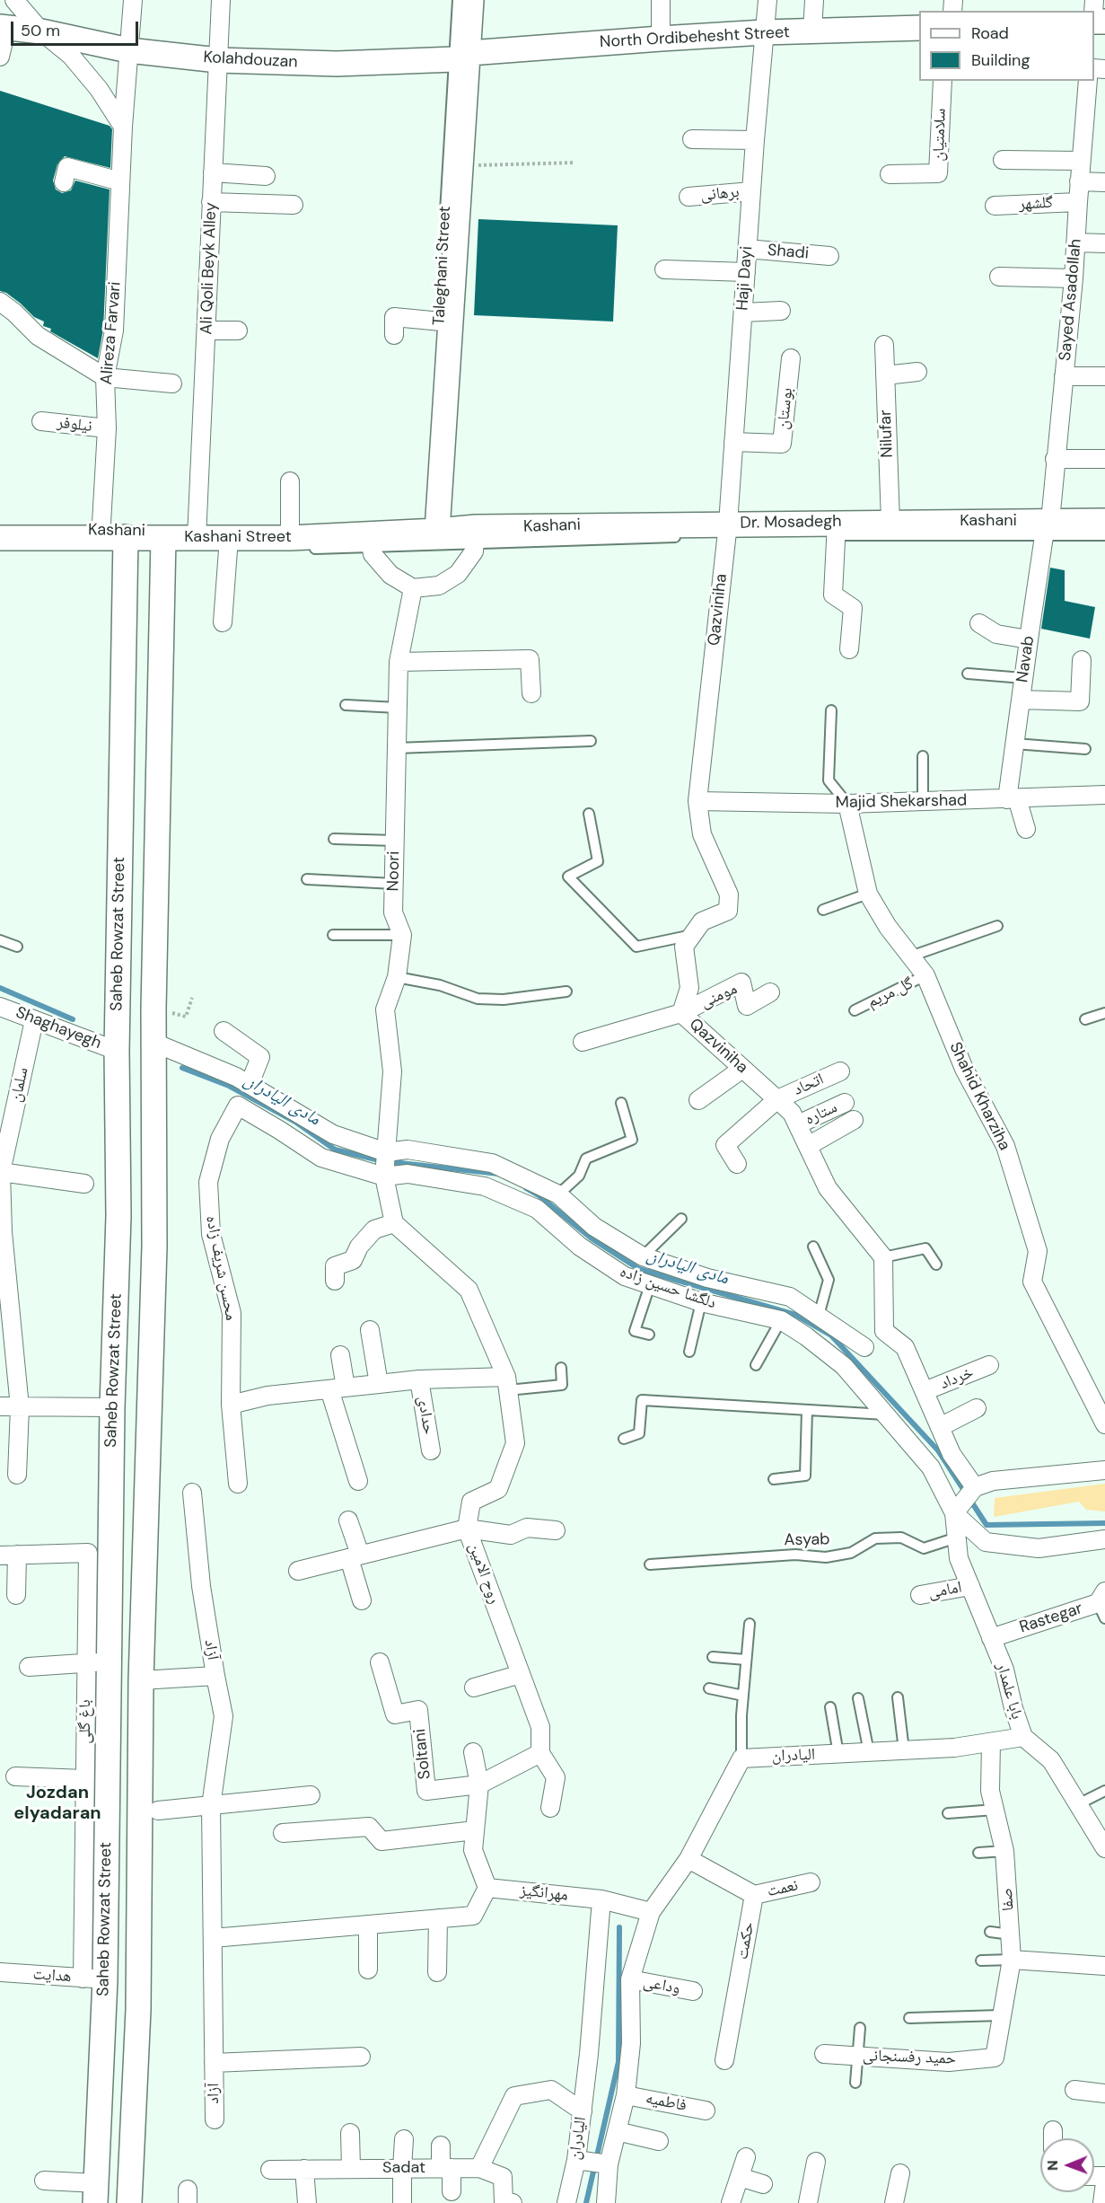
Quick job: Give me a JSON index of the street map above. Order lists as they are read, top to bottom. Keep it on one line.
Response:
{"streets":{"street":["North Ordibehesht Street","Kolahdouzan","سلامتیان","برهانی","گلشهر","Shadi","Taleghani Street","Ali Qoli Beyk Alley","Haji Dayi","Sayed Asadollah","Alireza Farvari","بوستان","نیلوفر","Nilufar","Dr. Mosadegh","Kashani Street","Qazviniha","Navab","Majid Shekarshad","Noori","Saheb Rowzat Street","مومنی","Shaghayegh","سلمان","اتحاد","Shahid Kharziha","ستاره","محسن شریف زاده","دلگشا حسین زاده","خرداد","حدادی","روح الامین","امامی","Rastegar","آزاد","بابا علمدار","باغ گلی","Soltani","الیادران","نعمت","مهرانگیز","صفا","حکمت","هدایت","وداعی","حمید رفسنجانی","فاطمیه","Sadat"],"lane":["Kashani","گل مریم","Asyab"]},"crossings":[["North Ordibehesht Street","Kolahdouzan"],["North Ordibehesht Street","Taleghani Street"],["North Ordibehesht Street","Haji Dayi"],["Kolahdouzan","Taleghani Street"],["Kolahdouzan","Ali Qoli Beyk Alley"],["Kolahdouzan","Alireza Farvari"],["برهانی","Haji Dayi"],["گلشهر","Sayed Asadollah"],["Shadi","Haji Dayi"],["Taleghani Street","Kashani Street"],["Ali Qoli Beyk Alley","Kashani Street"],["Haji Dayi","بوستان"],["Haji Dayi","Dr. Mosadegh"],["Haji Dayi","Qazviniha"],["Sayed Asadollah","Kashani"],["Sayed Asadollah","Dr. Mosadegh"],["Sayed Asadollah","Navab"],["Alireza Farvari","نیلوفر"],["Alireza Farvari","Kashani Street"],["Nilufar","Dr. Mosadegh"],["Kashani","Dr. Mosadegh"],["Kashani","Kashani Street"],["Kashani","Navab"],["Kashani","Saheb Rowzat Street"],["Dr. Mosadegh","Kashani Street"],["Dr. Mosadegh","Qazviniha"],["Dr. Mosadegh","Navab"],["Kashani Street","Saheb Rowzat Street"],["Qazviniha","Majid Shekarshad"],["Qazviniha","مومنی"],["Qazviniha","اتحاد"],["Qazviniha","ستاره"],["Navab","Majid Shekarshad"],["Majid Shekarshad","Shahid Kharziha"],["Noori","دلگشا حسین زاده"],["Saheb Rowzat Street","Shaghayegh"],["Saheb Rowzat Street","دلگشا حسین زاده"],["Saheb Rowzat Street","باغ گلی"],["Saheb Rowzat Street","هدایت"],["گل مریم","Shahid Kharziha"],["Shaghayegh","سلمان"],["محسن شریف زاده","دلگشا حسین زاده"],["دلگشا حسین زاده","بابا علمدار"],["Asyab","بابا علمدار"],["امامی","بابا علمدار"],["Rastegar","بابا علمدار"],["بابا علمدار","الیادران"],["باغ گلی","هدایت"],["الیادران","مهرانگیز"],["الیادران","صفا"],["الیادران","وداعی"],["الیادران","فاطمیه"],["نعمت","حکمت"],["صفا","حمید رفسنجانی"]],"districts":["Jozdan elyadaran"],"water":["مادی الیادران"],"legend":["Road","Building"],"scale_bar":"50 m","north":"left"}
